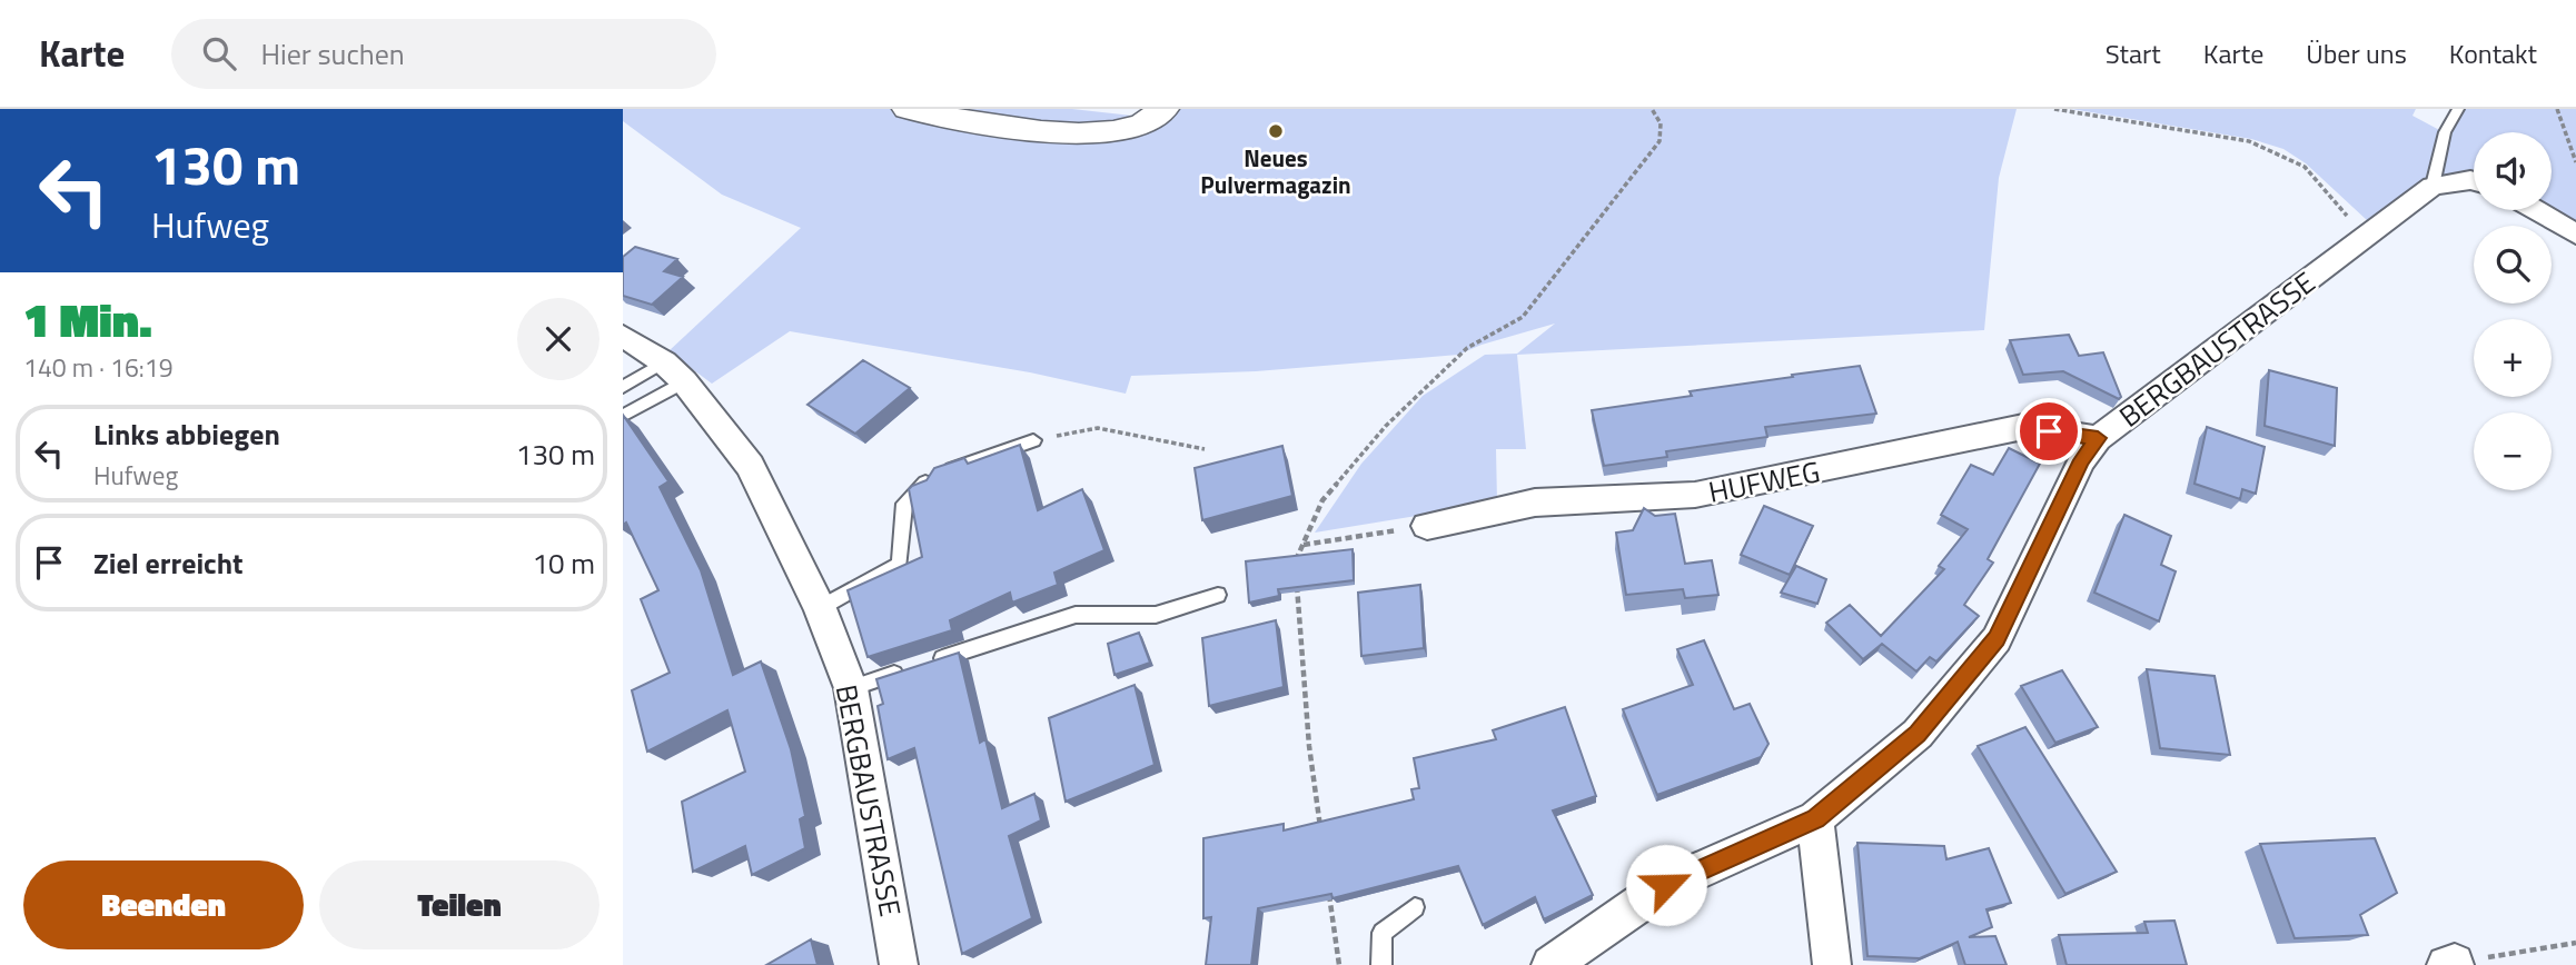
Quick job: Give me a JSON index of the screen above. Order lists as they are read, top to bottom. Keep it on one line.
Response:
{"streets":{"street":["BERGBAUSTRASSE","HUFWEG"]},"crossings":[["BERGBAUSTRASSE","HUFWEG"]],"places":["Neues Pulvermagazin"],"page":{"header":"Karte","search":"Hier suchen","nav":["Start","Karte","Über uns","Kontakt"],"turn":["130 m","Hufweg"],"map_buttons":["+","−"],"heading":["1 Min.","140 m · 16:19"],"list":[{"name":"Links abbiegen","note":"Hufweg","value":"130 m"},{"name":"Ziel erreicht","value":"10 m"}],"buttons":["Beenden","Teilen"]}}
